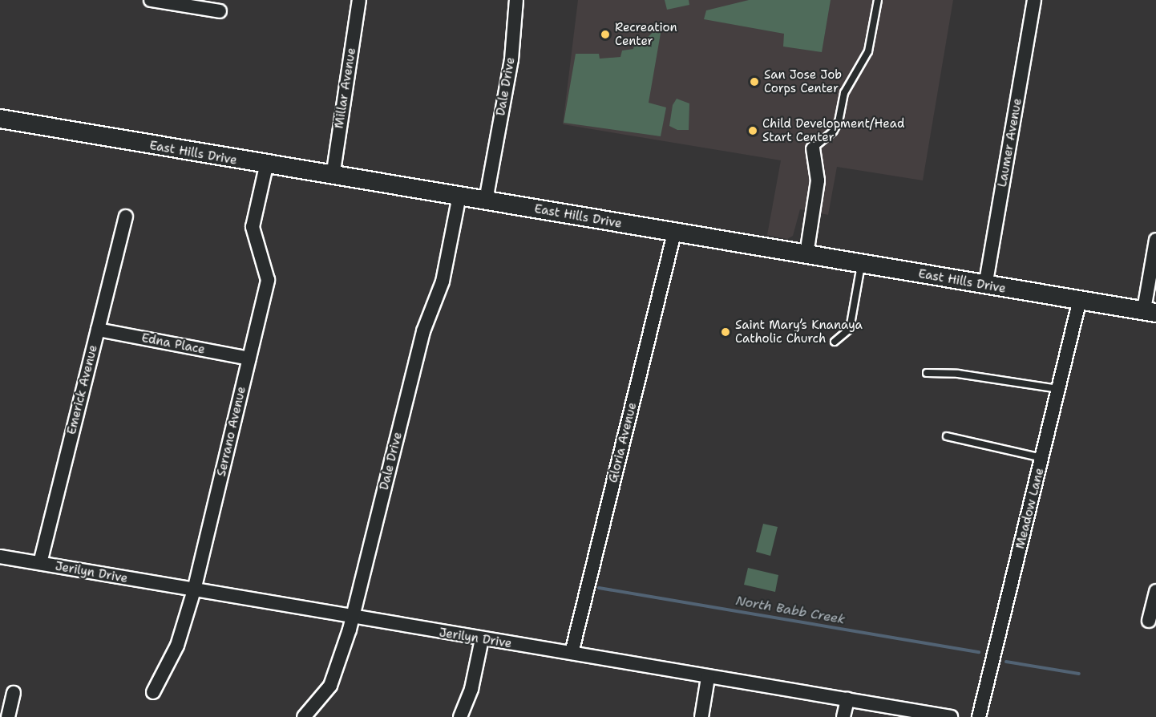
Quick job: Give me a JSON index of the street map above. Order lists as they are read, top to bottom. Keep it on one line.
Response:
{"streets":{"street":["Dale Drive","Millar Avenue","Laumer Avenue","East Hills Drive","Edna Place","Emerick Avenue","Serrano Avenue","Gloria Avenue","Meadow Lane","Jerilyn Drive"]},"crossings":[["Dale Drive","East Hills Drive"],["Dale Drive","Jerilyn Drive"],["Millar Avenue","East Hills Drive"],["Laumer Avenue","East Hills Drive"],["East Hills Drive","Serrano Avenue"],["East Hills Drive","Gloria Avenue"],["East Hills Drive","Meadow Lane"],["Edna Place","Emerick Avenue"],["Edna Place","Serrano Avenue"],["Emerick Avenue","Jerilyn Drive"],["Serrano Avenue","Jerilyn Drive"],["Gloria Avenue","Jerilyn Drive"]],"water":["North Babb Creek"],"places":["Recreation Center","San Jose Job Corps Center","Child Development/Head Start Center","Saint Mary’s Knanaya Catholic Church"]}
